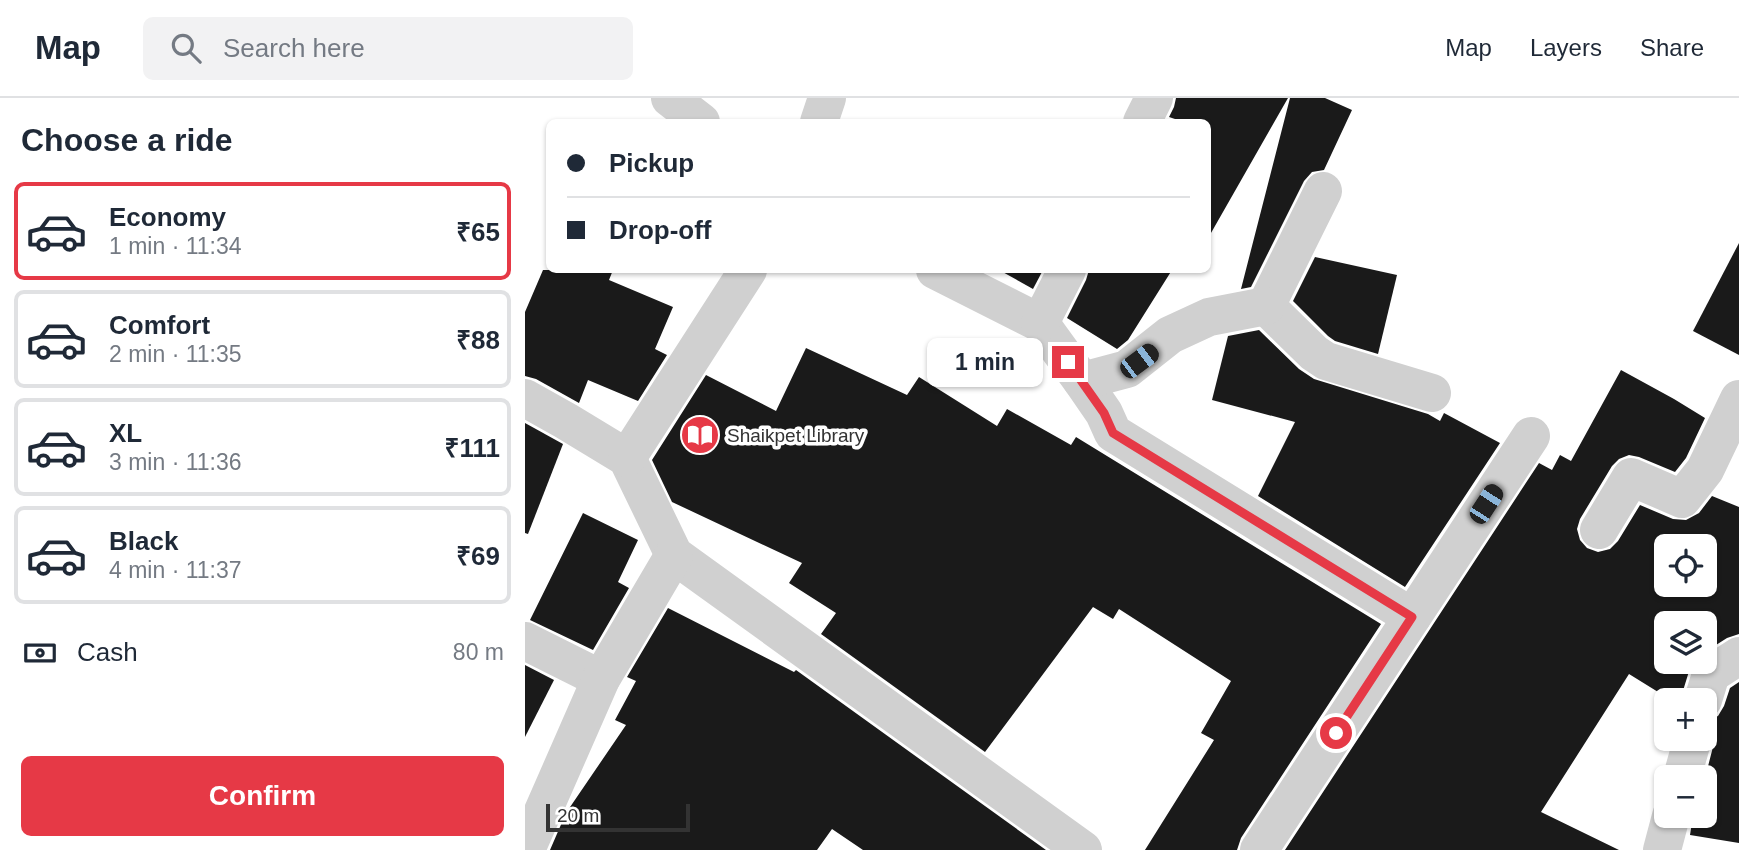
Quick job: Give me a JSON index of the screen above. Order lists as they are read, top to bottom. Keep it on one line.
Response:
{"places":{"library":["Shaikpet Library"]},"scale_bar":"20 m","page":{"header":"Map","search":"Search here","nav":["Map","Layers","Share"],"heading":"Choose a ride","banner":["Pickup","Drop-off"],"list":[{"name":"Economy","note":"1 min · 11:34","value":"₹65"},{"name":"Comfort","note":"2 min · 11:35","value":"₹88"},{"name":"XL","note":"3 min · 11:36","value":"₹111"},{"name":"Black","note":"4 min · 11:37","value":"₹69"}],"bubble":"1 min","map_buttons":["+","−"],"pay":["Cash","80 m"],"buttons":"Confirm","scale":"20 m"}}
